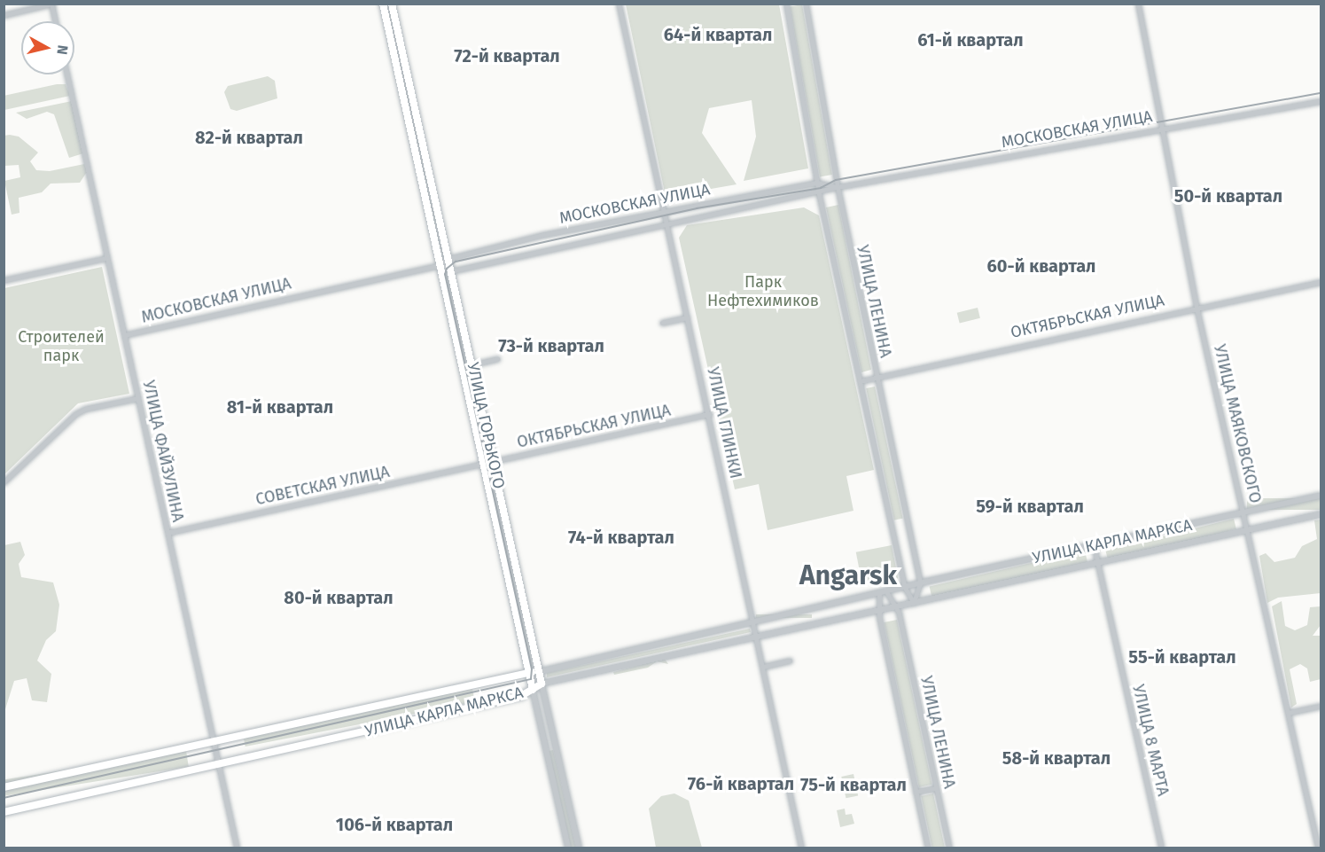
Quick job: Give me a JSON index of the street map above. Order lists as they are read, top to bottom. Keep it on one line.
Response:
{"streets":{"main road":["УЛИЦА ГОРЬКОГО","УЛИЦА КАРЛА МАРКСА"],"street":["МОСКОВСКАЯ УЛИЦА","УЛИЦА ЛЕНИНА","ОКТЯБРЬСКАЯ УЛИЦА","УЛИЦА ГЛИНКИ","УЛИЦА МАЯКОВСКОГО","УЛИЦА ФАЙЗУЛИНА","СОВЕТСКАЯ УЛИЦА","УЛИЦА 8 МАРТА"]},"crossings":[["МОСКОВСКАЯ УЛИЦА","УЛИЦА ЛЕНИНА"],["МОСКОВСКАЯ УЛИЦА","УЛИЦА ГЛИНКИ"],["МОСКОВСКАЯ УЛИЦА","УЛИЦА МАЯКОВСКОГО"],["МОСКОВСКАЯ УЛИЦА","УЛИЦА ГОРЬКОГО"],["МОСКОВСКАЯ УЛИЦА","УЛИЦА ФАЙЗУЛИНА"],["УЛИЦА ЛЕНИНА","ОКТЯБРЬСКАЯ УЛИЦА"],["УЛИЦА ЛЕНИНА","УЛИЦА КАРЛА МАРКСА"],["ОКТЯБРЬСКАЯ УЛИЦА","УЛИЦА ГЛИНКИ"],["ОКТЯБРЬСКАЯ УЛИЦА","УЛИЦА МАЯКОВСКОГО"],["ОКТЯБРЬСКАЯ УЛИЦА","УЛИЦА ГОРЬКОГО"],["ОКТЯБРЬСКАЯ УЛИЦА","СОВЕТСКАЯ УЛИЦА"],["УЛИЦА ГЛИНКИ","УЛИЦА КАРЛА МАРКСА"],["УЛИЦА МАЯКОВСКОГО","УЛИЦА КАРЛА МАРКСА"],["УЛИЦА ГОРЬКОГО","СОВЕТСКАЯ УЛИЦА"],["УЛИЦА ГОРЬКОГО","УЛИЦА КАРЛА МАРКСА"],["УЛИЦА ФАЙЗУЛИНА","СОВЕТСКАЯ УЛИЦА"],["УЛИЦА ФАЙЗУЛИНА","УЛИЦА КАРЛА МАРКСА"],["УЛИЦА КАРЛА МАРКСА","УЛИЦА 8 МАРТА"]],"districts":["64-й квартал","61-й квартал","72-й квартал","82-й квартал","50-й квартал","60-й квартал","73-й квартал","81-й квартал","59-й квартал","74-й квартал","Angarsk","80-й квартал","55-й квартал","58-й квартал","76-й квартал","75-й квартал","106-й квартал"],"parks":["Парк Нефтехимиков","Строителей парк"],"north":"right"}
